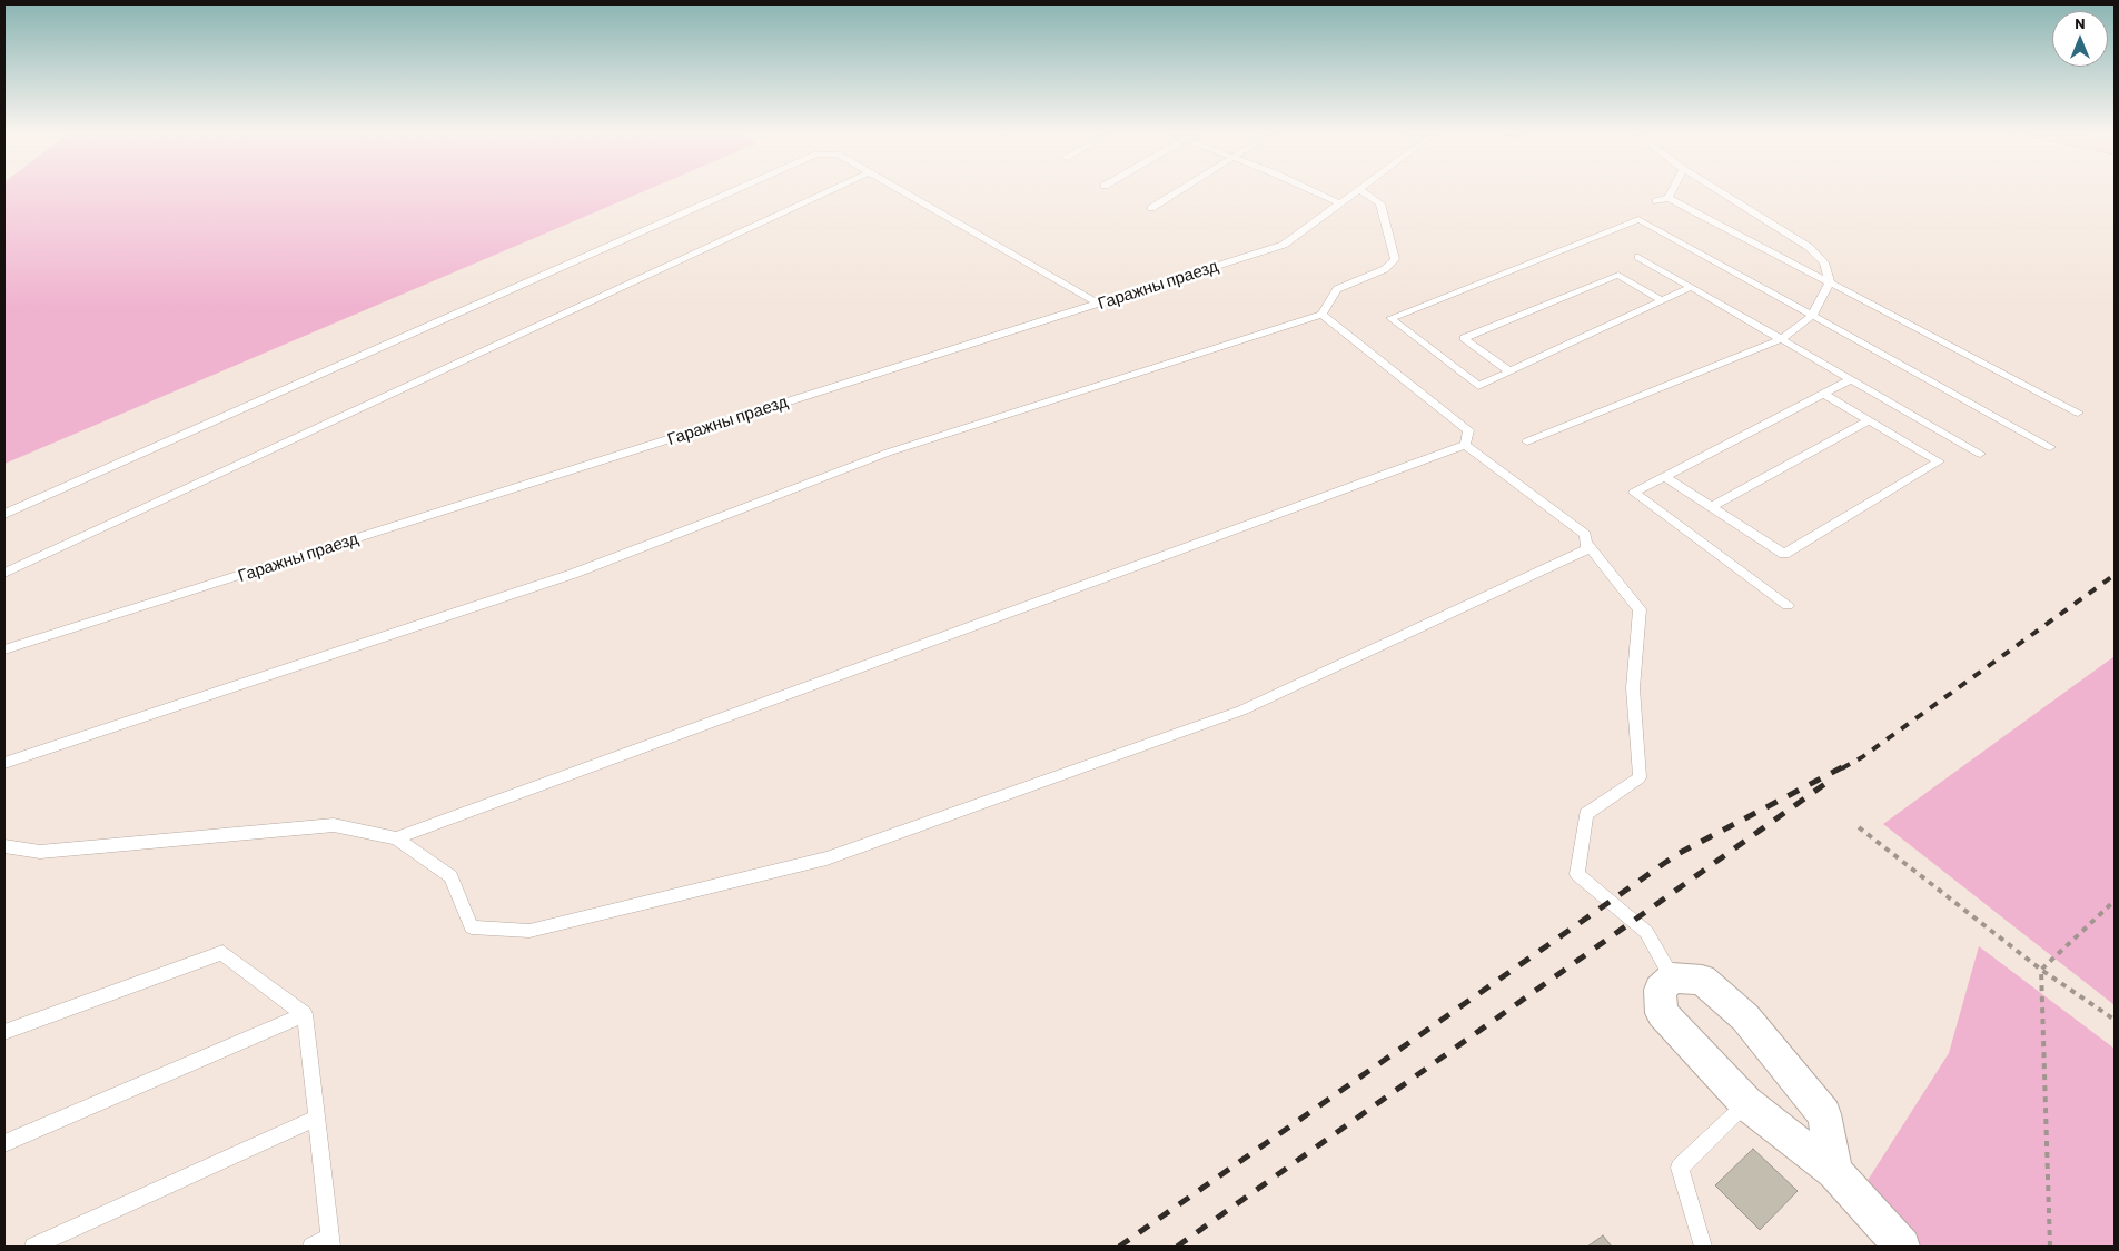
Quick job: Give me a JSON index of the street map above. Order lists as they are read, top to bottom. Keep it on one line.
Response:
{"streets":{"lane":["Гаражны праезд"]},"north":"top"}
